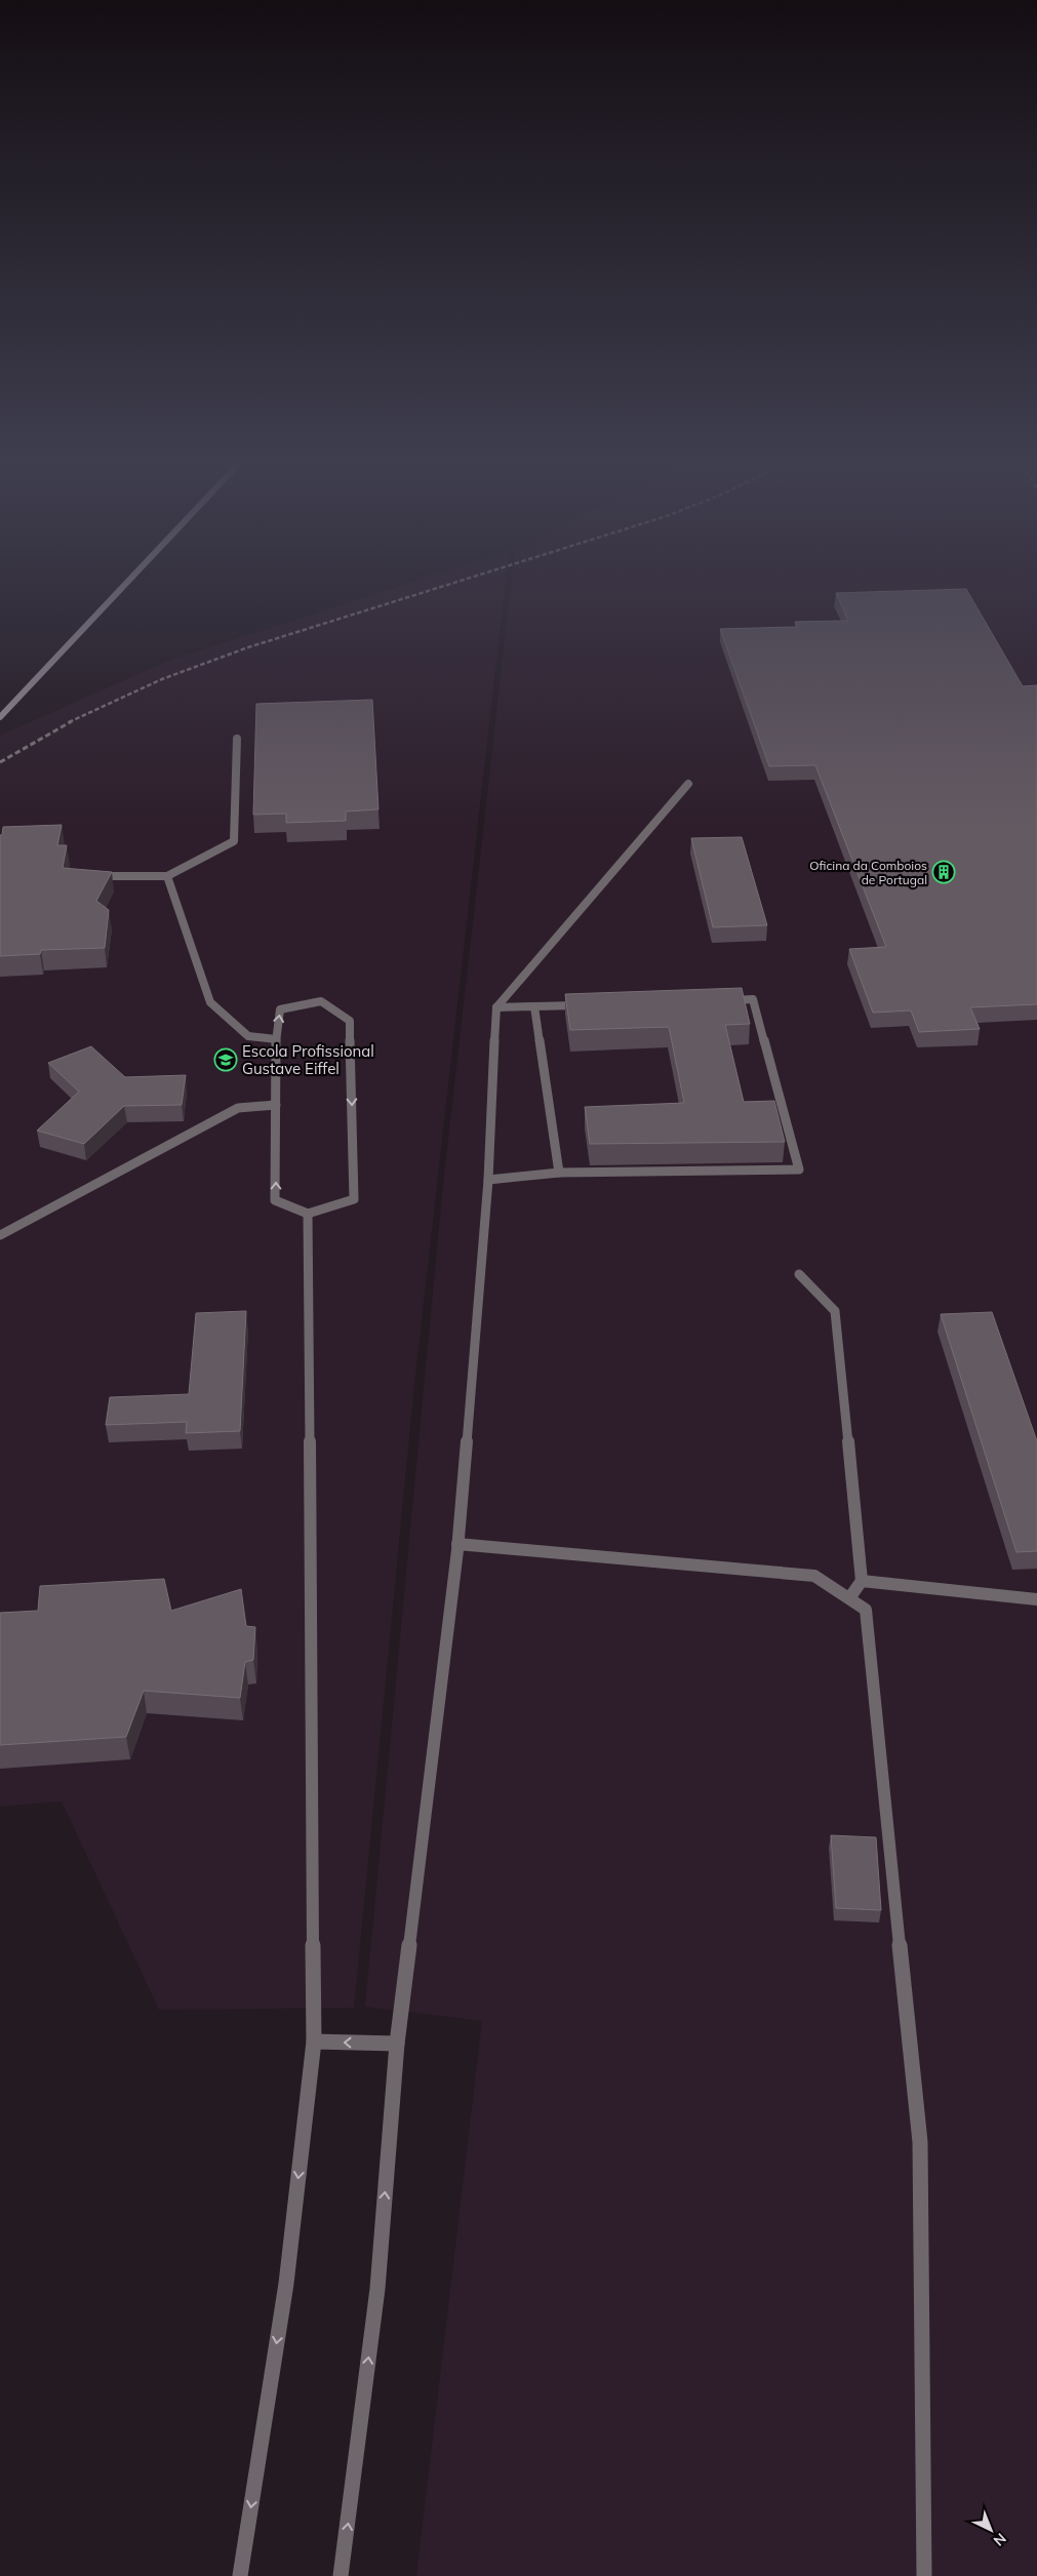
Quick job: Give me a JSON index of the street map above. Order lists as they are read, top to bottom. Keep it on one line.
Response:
{"places":{"building":["Oficina da Comboios de Portugal"],"school or university":["Escola Profissional Gustave Eiffel"]},"north":"bottom right"}
